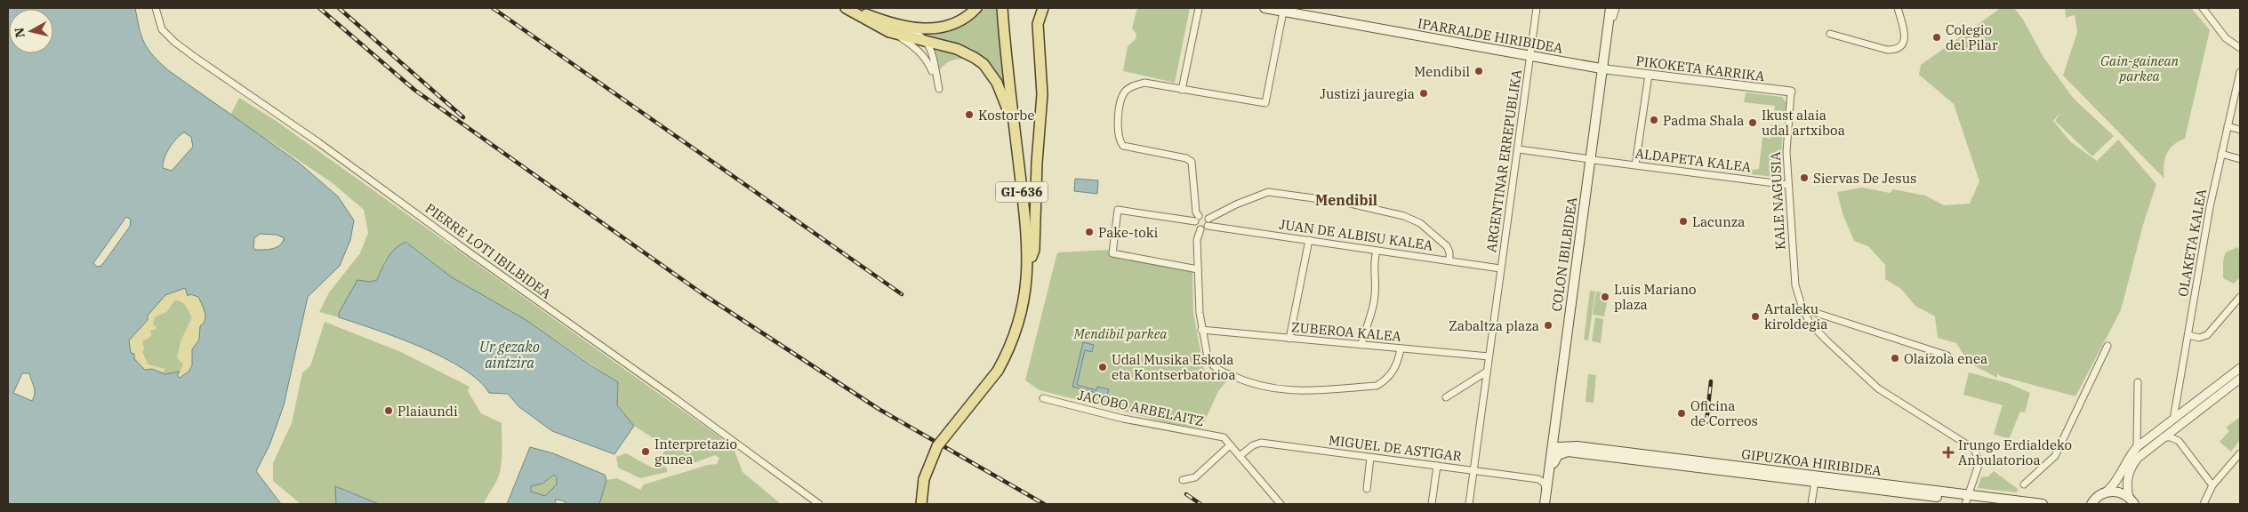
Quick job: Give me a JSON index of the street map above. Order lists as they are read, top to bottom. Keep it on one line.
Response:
{"streets":{"main road":["IPARRALDE HIRIBIDEA","GI-636","COLON IBILBIDEA","GIPUZKOA HIRIBIDEA"],"street":["PIKOKETA KARRIKA","ALDAPETA KALEA","ARGENTINAR ERREPUBLIKA","KALE NAGUSIA","JUAN DE ALBISU KALEA","OLAKETA KALEA","PIERRE LOTI IBILBIDEA","ZUBEROA KALEA","JACOBO ARBELAITZ","MIGUEL DE ASTIGAR"]},"crossings":[["IPARRALDE HIRIBIDEA","PIKOKETA KARRIKA"],["IPARRALDE HIRIBIDEA","ARGENTINAR ERREPUBLIKA"],["IPARRALDE HIRIBIDEA","COLON IBILBIDEA"],["PIKOKETA KARRIKA","KALE NAGUSIA"],["PIKOKETA KARRIKA","COLON IBILBIDEA"],["ALDAPETA KALEA","ARGENTINAR ERREPUBLIKA"],["ALDAPETA KALEA","KALE NAGUSIA"],["ALDAPETA KALEA","COLON IBILBIDEA"],["ARGENTINAR ERREPUBLIKA","JUAN DE ALBISU KALEA"],["KALE NAGUSIA","GIPUZKOA HIRIBIDEA"],["COLON IBILBIDEA","MIGUEL DE ASTIGAR"],["COLON IBILBIDEA","GIPUZKOA HIRIBIDEA"],["JACOBO ARBELAITZ","MIGUEL DE ASTIGAR"]],"districts":["Mendibil"],"water":["Ur gezako aintzira"],"parks":["Gain-gainean parkea","Mendibil parkea"],"places":{"other":["Colegio del Pilar","Mendibil","Justizi jauregia","Kostorbe","Padma Shala","Ikust alaia udal artxiboa","Siervas De Jesus","Lacunza","Pake-toki","Luis Mariano plaza","Artaleku kiroldegia","Zabaltza plaza","Olaizola enea","Udal Musika Eskola eta Kontserbatorioa","Plaiaundi","Oficina de Correos","Interpretazio gunea"],"health":["Irungo Erdialdeko Anbulatorioa"]},"north":"left"}
